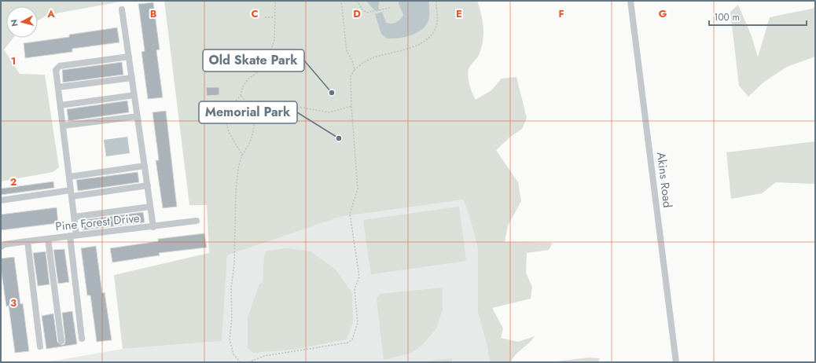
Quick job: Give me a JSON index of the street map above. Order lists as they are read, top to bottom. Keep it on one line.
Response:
{"streets":{"street":["Akins Road","Pine Forest Drive"]},"places":["Old Skate Park","Memorial Park"],"scale_bar":"100 m","north":"left","grid":{"columns":["A","B","C","D","E","F","G"],"rows":["1","2","3"]}}
